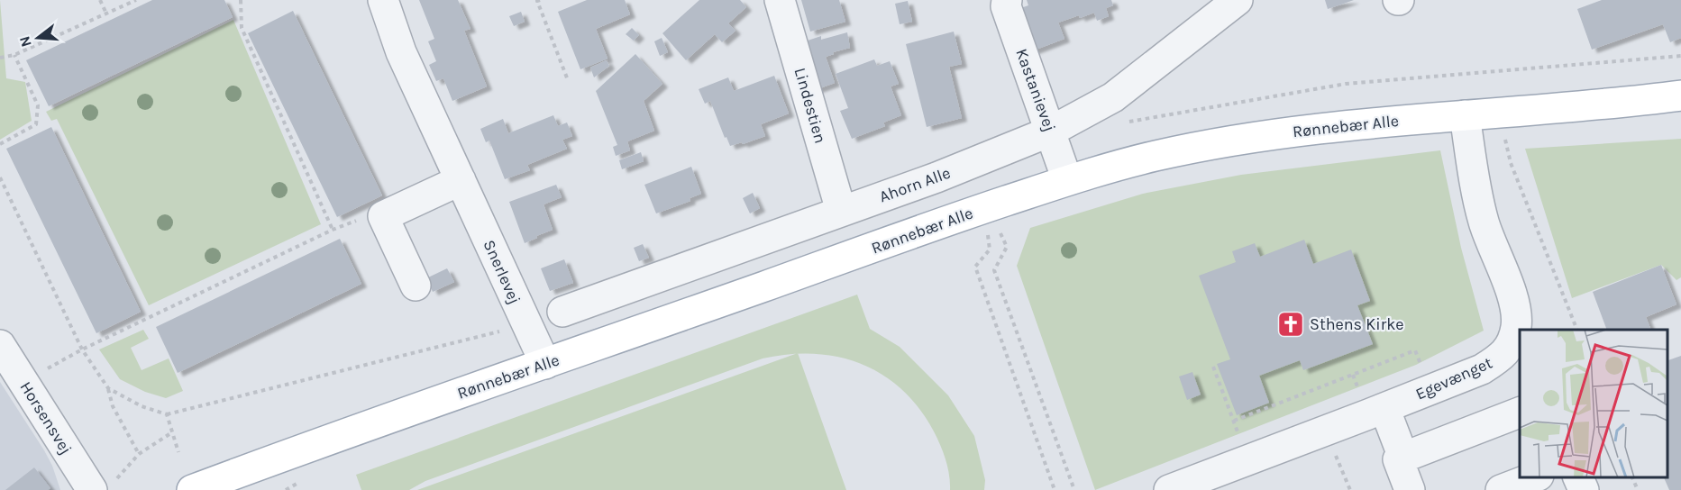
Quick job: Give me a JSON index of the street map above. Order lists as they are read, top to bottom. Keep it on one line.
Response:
{"streets":{"main road":["Rønnebær Alle"],"street":["Kastanievej","Lindestien","Ahorn Alle","Snerlevej","Egevænget","Horsensvej"]},"crossings":[["Kastanievej","Rønnebær Alle"],["Kastanievej","Ahorn Alle"],["Lindestien","Ahorn Alle"],["Rønnebær Alle","Snerlevej"],["Rønnebær Alle","Egevænget"]],"places":{"church":["Sthens Kirke"]},"north":"left"}
